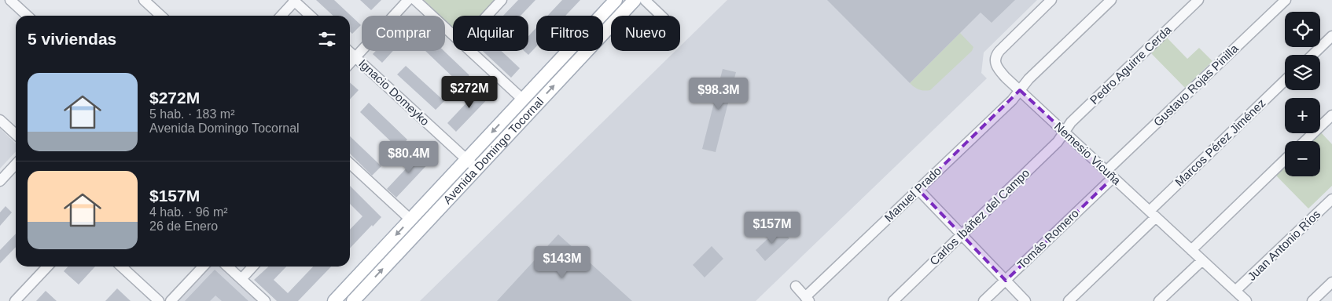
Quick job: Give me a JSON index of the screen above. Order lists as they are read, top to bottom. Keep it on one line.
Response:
{"streets":{"main road":["Avenida Domingo Tocornal"],"street":["Pedro Aguirre Cerda","Gustavo Rojas Pinilla","Ignacio Domeyko","Marcos Pérez Jiménez","Nemesio Vicuña","Manuel Prado","Carlos Ibáñez del Campo","Tomás Romero","Juan Antonio Ríos"]},"crossings":[["Pedro Aguirre Cerda","Nemesio Vicuña"],["Pedro Aguirre Cerda","Carlos Ibáñez del Campo"],["Gustavo Rojas Pinilla","Nemesio Vicuña"],["Gustavo Rojas Pinilla","Tomás Romero"],["Ignacio Domeyko","Avenida Domingo Tocornal"],["Marcos Pérez Jiménez","Nemesio Vicuña"],["Nemesio Vicuña","Manuel Prado"],["Nemesio Vicuña","Carlos Ibáñez del Campo"],["Nemesio Vicuña","Tomás Romero"],["Nemesio Vicuña","Juan Antonio Ríos"]],"page":{"map_buttons":["+","−"],"chip":["Comprar","Alquilar","Filtros","Nuevo"],"heading":"5 viviendas","list":[{"name":"$272M","note":"5 hab. · 183 m² · Avenida Domingo Tocornal"},{"name":"$157M","note":"4 hab. · 96 m² · 26 de Enero"}],"price":["$272M","$98.3M","$80.4M","$157M","$143M"]}}
